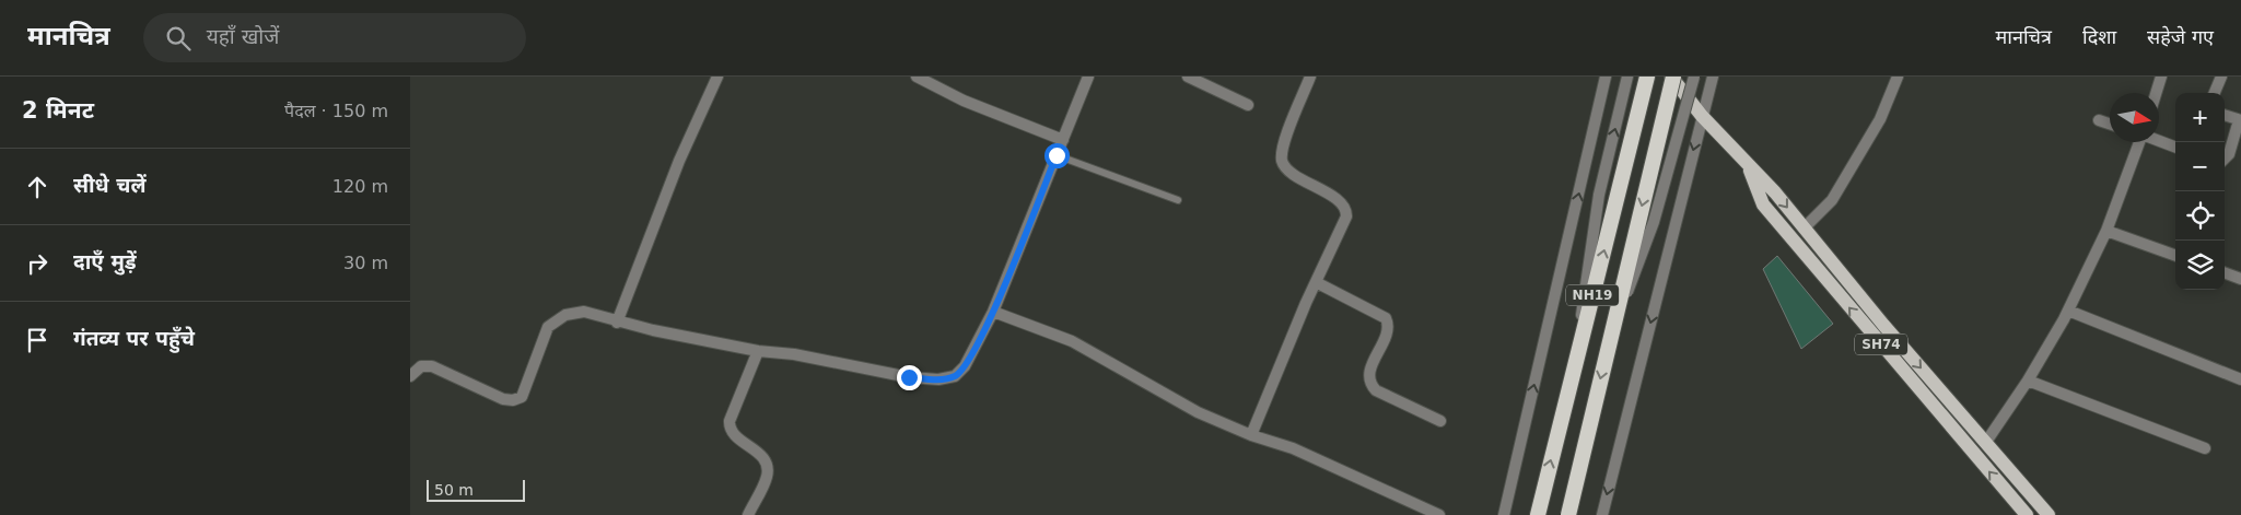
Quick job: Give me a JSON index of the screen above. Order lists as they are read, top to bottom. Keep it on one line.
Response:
{"streets":{"highway":["NH19"],"main road":["SH74"]},"crossings":[["NH19","SH74"]],"scale_bar":"50 m","north":"right","page":{"header":"मानचित्र","search":"यहाँ खोजें","nav":["मानचित्र","दिशा","सहेजे गए"],"heading":["2 मिनट","पैदल · 150 m"],"map_buttons":["+","−"],"list":[["सीधे चलें","120 m"],["दाएँ मुड़ें","30 m"],"गंतव्य पर पहुँचे"],"scale":"50 m"}}
